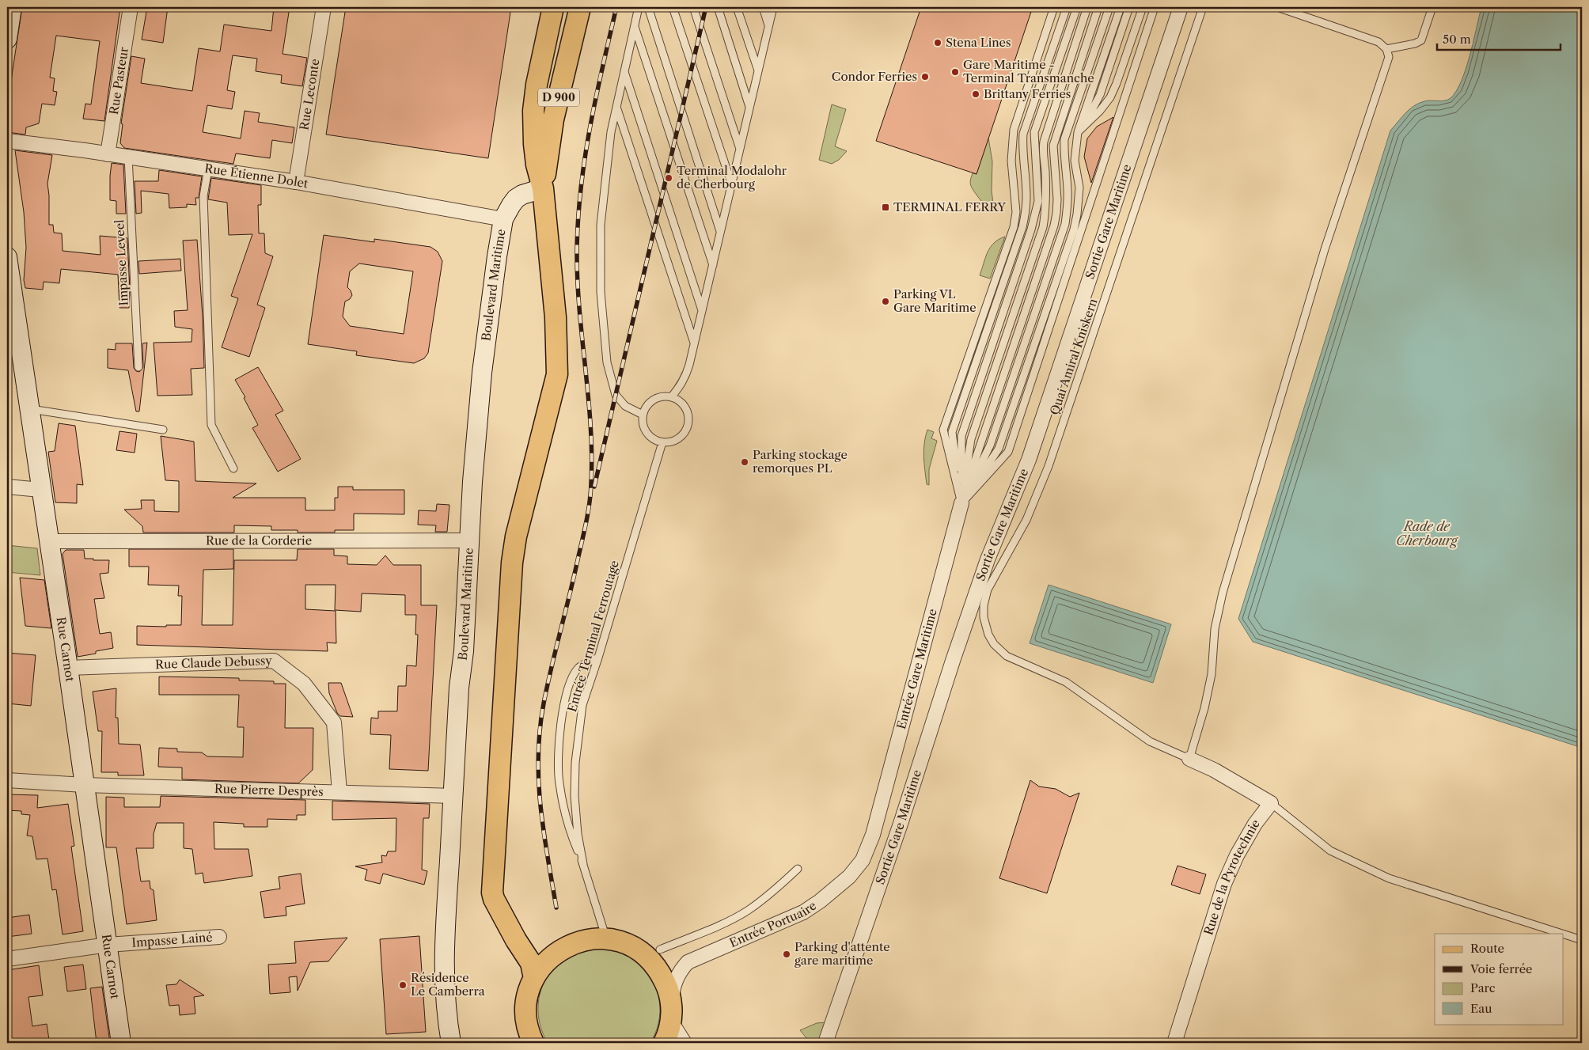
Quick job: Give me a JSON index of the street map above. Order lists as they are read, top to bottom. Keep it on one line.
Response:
{"streets":{"main road":["D 900"],"street":["Rue Pasteur","Rue Leconte","Rue Étienne Dolet","Sortie Gare Maritime","Boulevard Maritime","Rue de la Corderie","Rue Carnot","Rue Claude Debussy","Entrée Gare Maritime","Rue Pierre Desprès","Rue de la Pyrotechnie","Entrée Portuaire","Impasse Lainé"],"lane":["Impasse Leveel","Quai Amiral Kniskern","Entrée Terminal Ferroutage"]},"crossings":[["Rue Pasteur","Rue Étienne Dolet"],["Rue Leconte","Rue Étienne Dolet"],["D 900","Boulevard Maritime"],["Rue Étienne Dolet","Impasse Leveel"],["Rue Étienne Dolet","Boulevard Maritime"],["Sortie Gare Maritime","Quai Amiral Kniskern"],["Boulevard Maritime","Rue de la Corderie"],["Boulevard Maritime","Rue Pierre Desprès"],["Rue de la Corderie","Rue Carnot"],["Rue Carnot","Rue Claude Debussy"],["Rue Carnot","Rue Pierre Desprès"],["Rue Carnot","Impasse Lainé"],["Rue Claude Debussy","Rue Pierre Desprès"],["Entrée Gare Maritime","Entrée Portuaire"]],"water":["Rade de Cherbourg"],"places":{"other":["Stena Lines","Gare Maritime - Terminal Transmanche","Condor Ferries","Brittany Ferries","Terminal Modalohr de Cherbourg","Parking VL Gare Maritime","Parking stockage remorques PL","Parking d'attente gare maritime","Résidence Le Camberra"],"transit":["TERMINAL FERRY"]},"legend":["Route","Voie ferrée","Parc","Eau"],"scale_bar":"50 m"}
